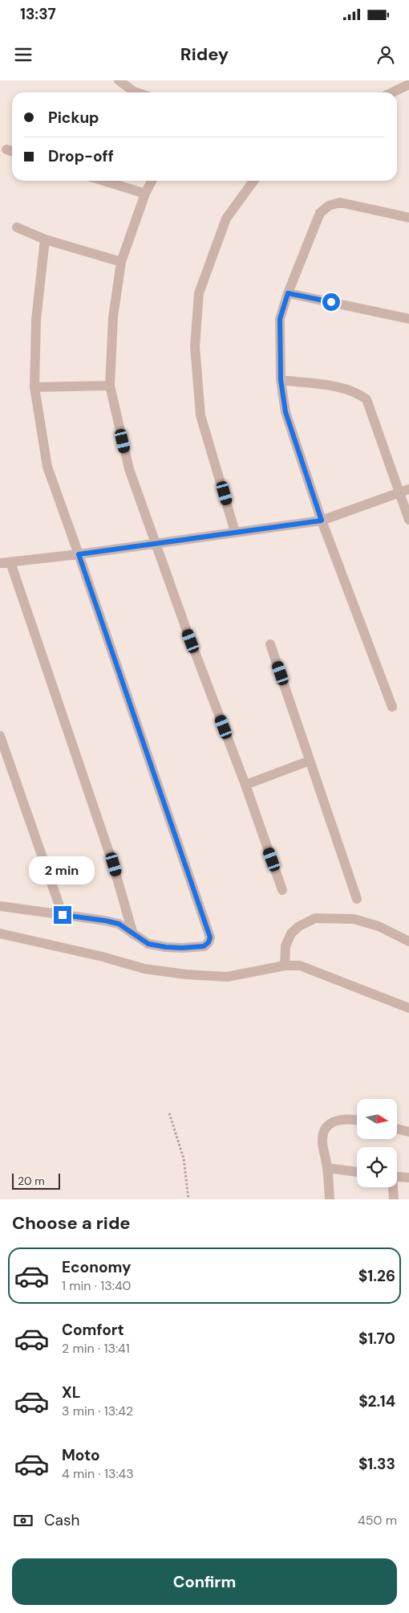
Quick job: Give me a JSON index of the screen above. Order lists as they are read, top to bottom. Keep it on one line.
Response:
{"scale_bar":"20 m","north":"right","page":{"status":"13:37","header":"Ridey","banner":["Pickup","Drop-off"],"bubble":"2 min","scale":"20 m","heading":"Choose a ride","list":[{"name":"Economy","note":"1 min · 13:40","value":"$1.26"},{"name":"Comfort","note":"2 min · 13:41","value":"$1.70"},{"name":"XL","note":"3 min · 13:42","value":"$2.14"},{"name":"Moto","note":"4 min · 13:43","value":"$1.33"}],"pay":["Cash","450 m"],"buttons":"Confirm"}}
